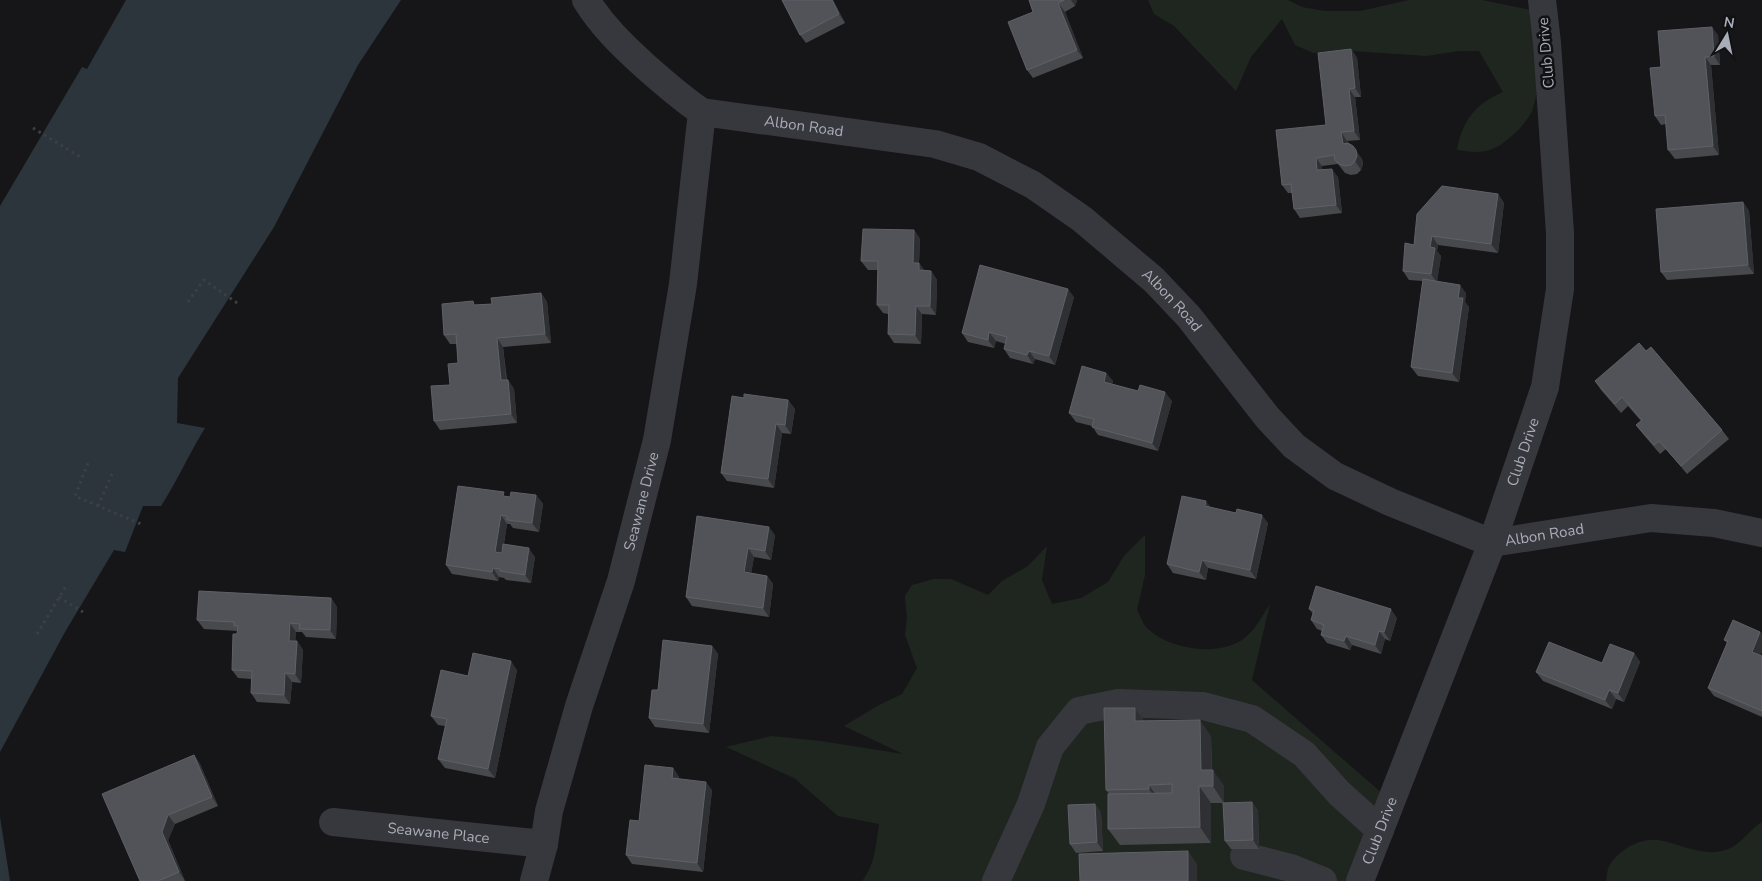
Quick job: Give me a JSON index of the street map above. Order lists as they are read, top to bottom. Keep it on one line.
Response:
{"streets":{"street":["Club Drive","Albon Road","Seawane Drive","Seawane Place"]},"crossings":[["Club Drive","Albon Road"],["Albon Road","Seawane Drive"],["Seawane Drive","Seawane Place"]],"north":"top"}
